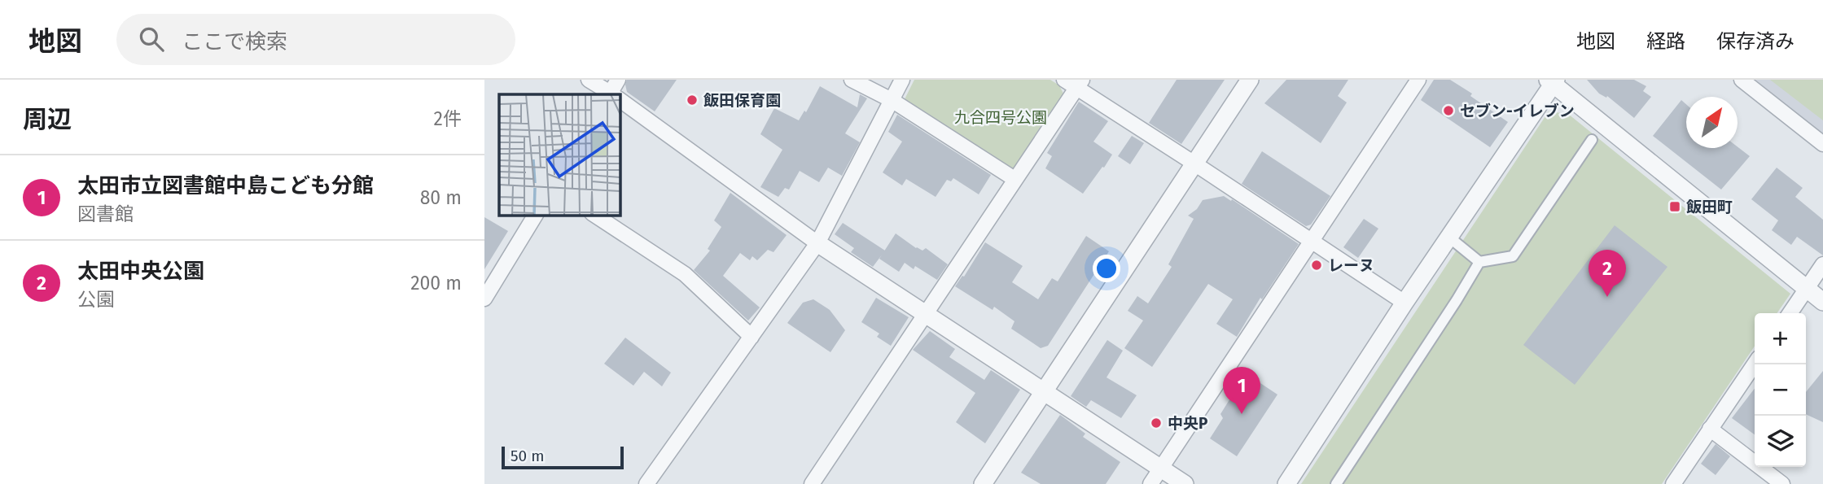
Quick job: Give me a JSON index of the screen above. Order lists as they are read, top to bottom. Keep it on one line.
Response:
{"parks":["九合四号公園"],"places":{"other":["飯田保育園","セブン-イレブン","レーヌ","中央P"],"transit":["飯田町"]},"scale_bar":"50 m","north":"top right","page":{"header":"地図","search":"ここで検索","nav":["地図","経路","保存済み"],"heading":["周辺","2件"],"list":[{"mark":"1","name":"太田市立図書館中島こども分館","note":"図書館","value":"80 m"},{"mark":"2","name":"太田中央公園","note":"公園","value":"200 m"}],"pins":["2","1"],"map_buttons":["+","−"],"scale":"50 m"}}
